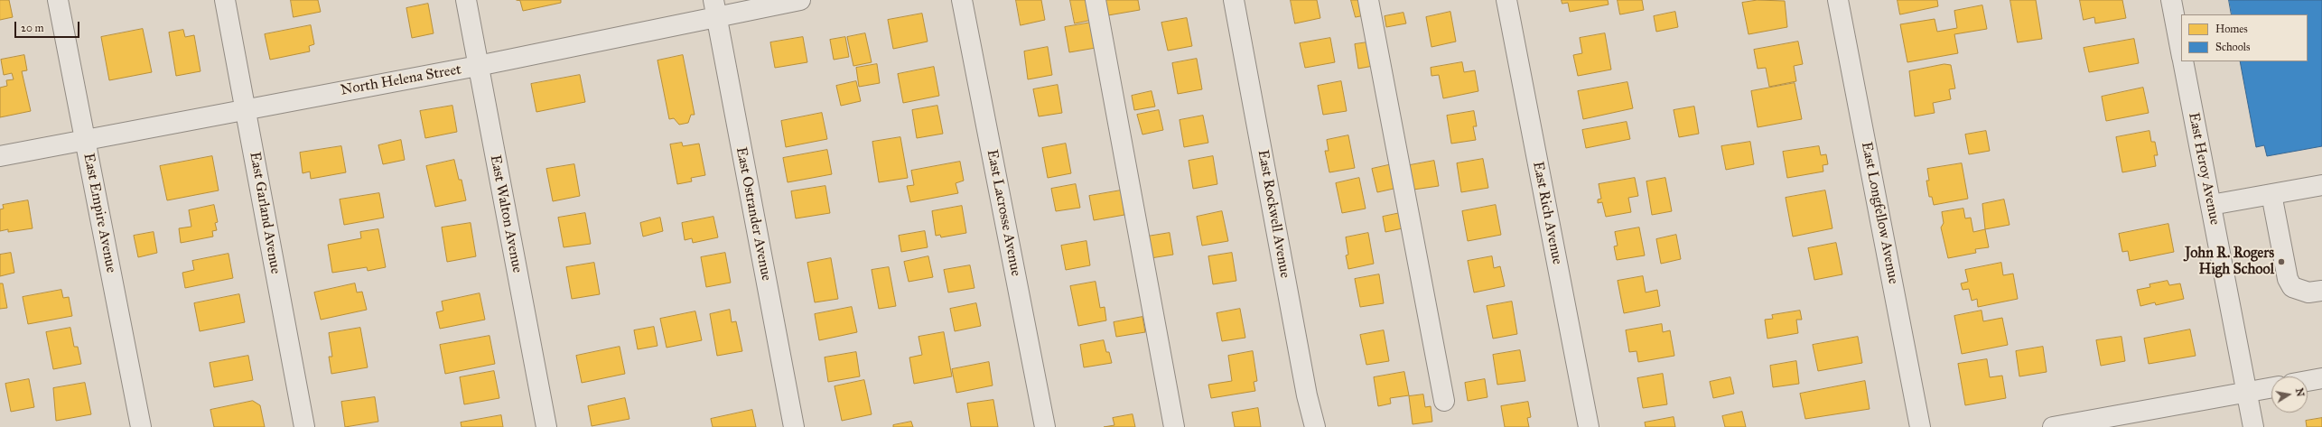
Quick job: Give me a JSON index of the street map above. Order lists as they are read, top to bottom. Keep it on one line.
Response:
{"streets":{"street":["North Helena Street","East Heroy Avenue","East Empire Avenue","East Garland Avenue","East Lacrosse Avenue","East Rich Avenue","East Longfellow Avenue","East Walton Avenue","East Ostrander Avenue","East Rockwell Avenue"]},"crossings":[["North Helena Street","East Empire Avenue"],["North Helena Street","East Garland Avenue"],["North Helena Street","East Walton Avenue"],["North Helena Street","East Ostrander Avenue"]],"places":["John R. Rogers High School"],"legend":["Homes","Schools"],"scale_bar":"20 m","north":"right"}
